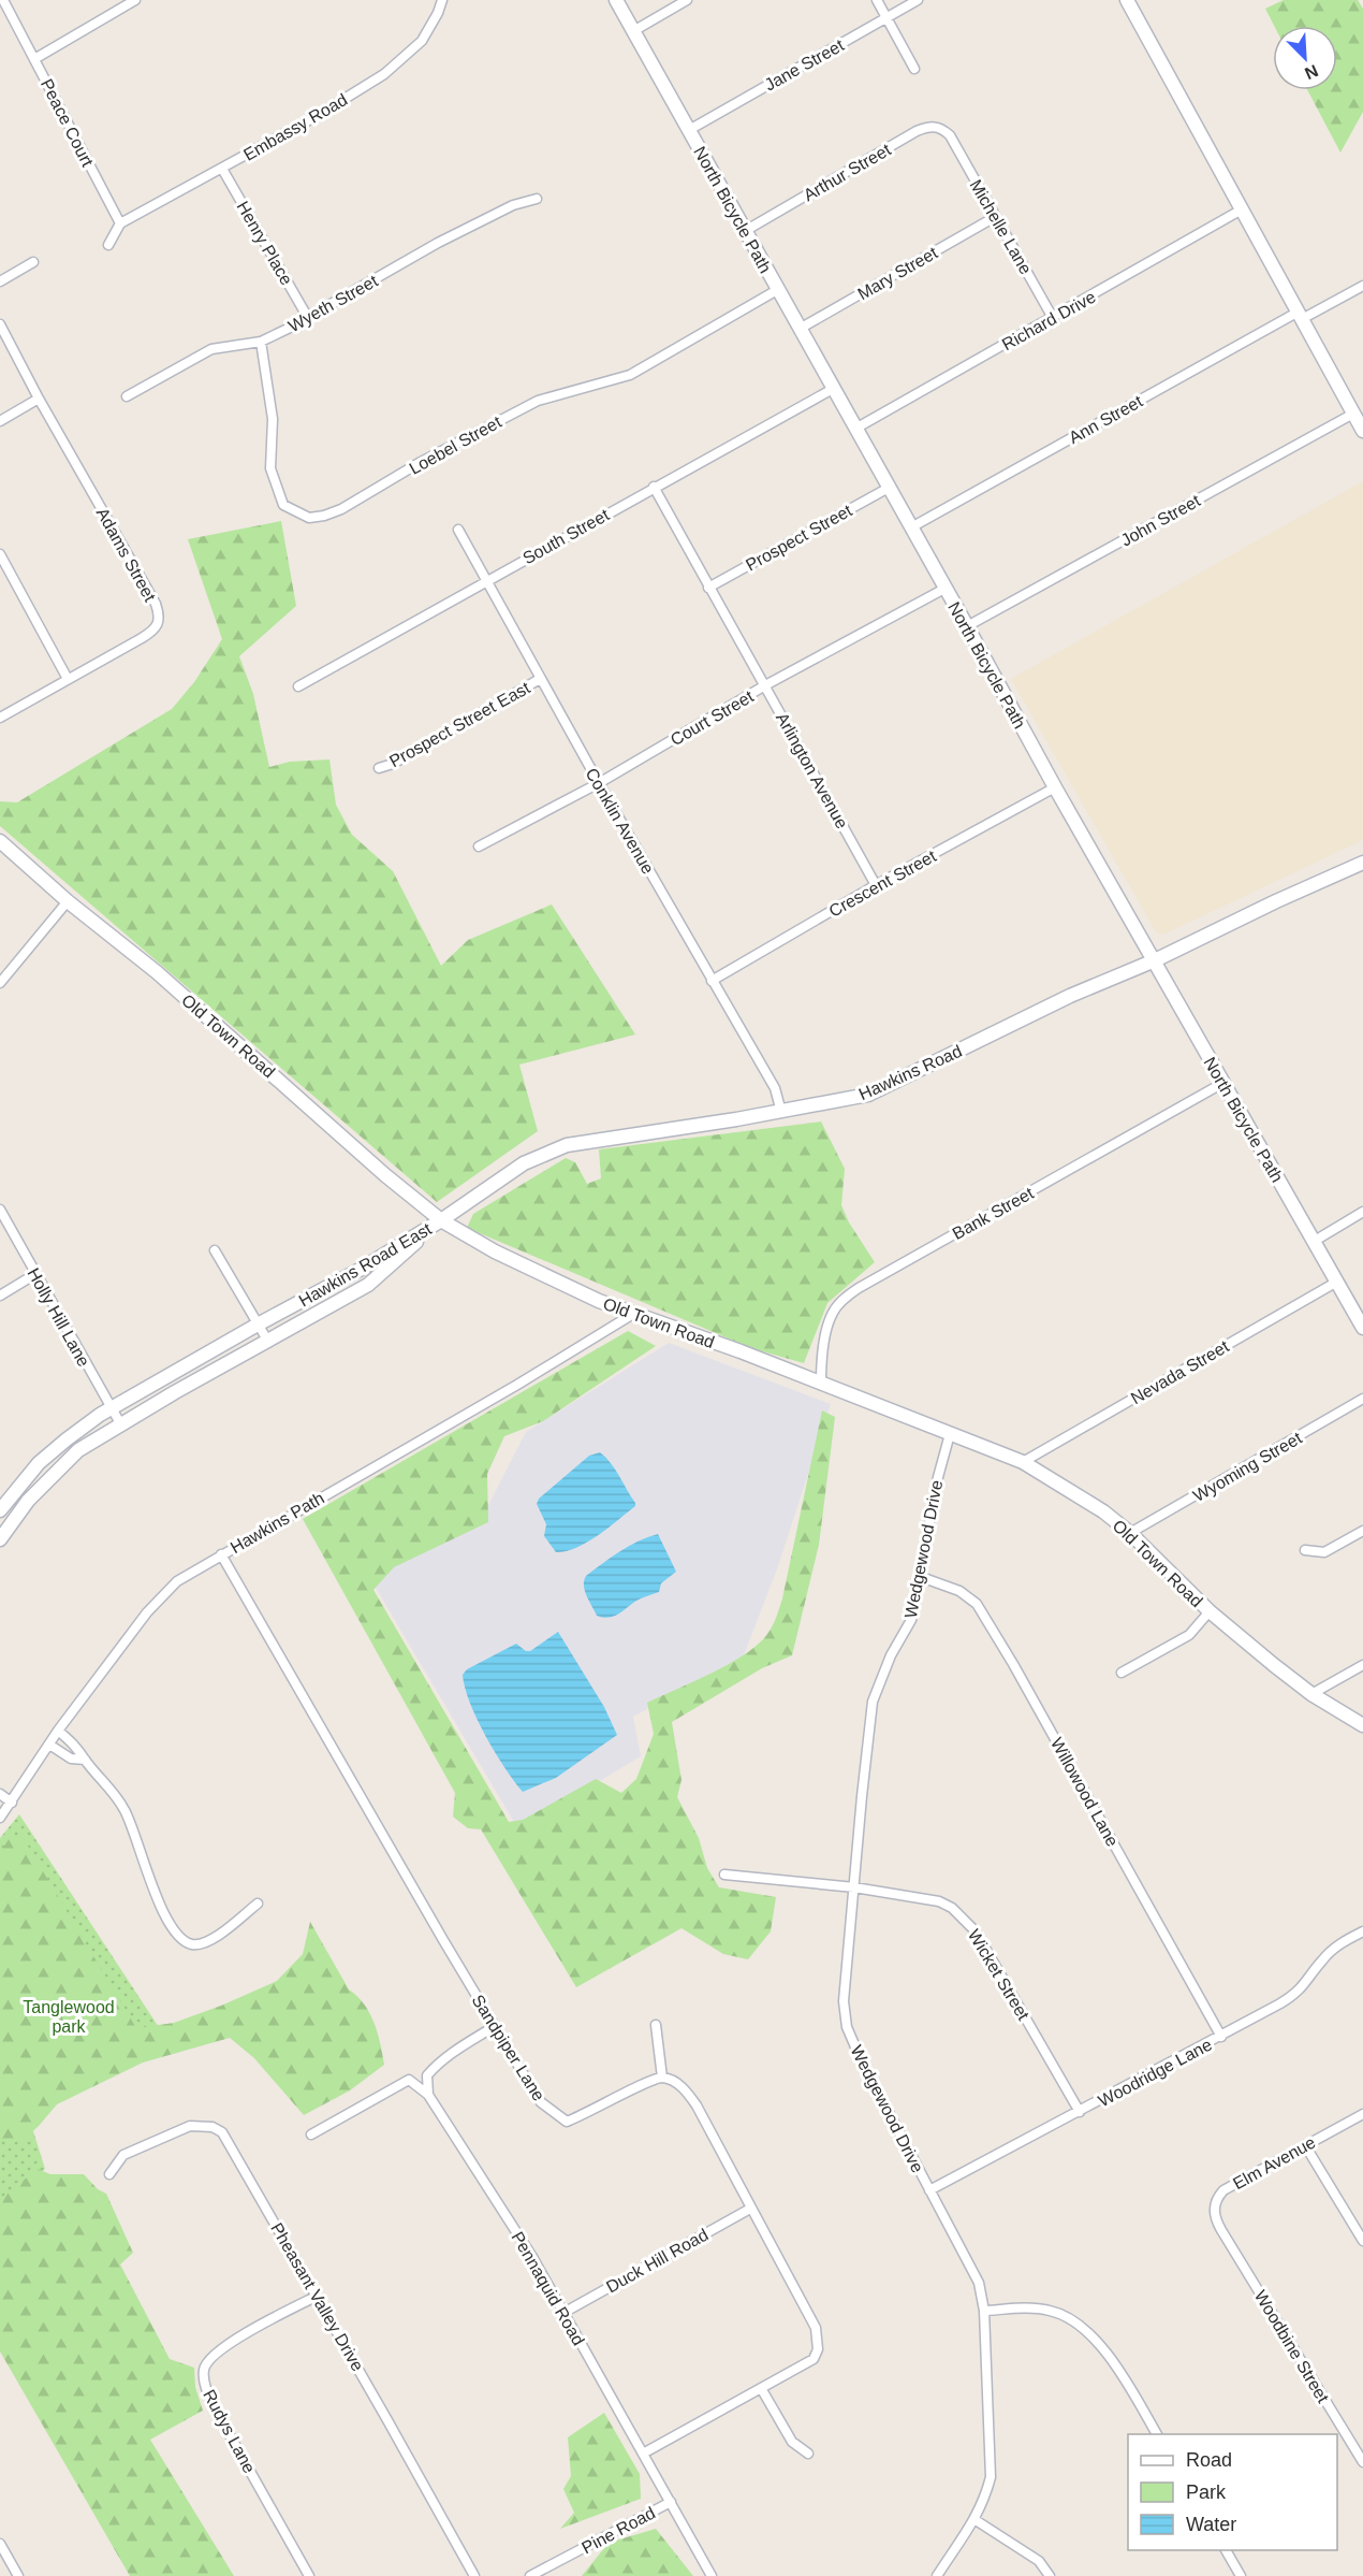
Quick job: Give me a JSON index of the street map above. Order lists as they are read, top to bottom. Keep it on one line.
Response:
{"streets":{"street":["Jane Street","Peace Court","Embassy Road","Arthur Street","North Bicycle Path","Michelle Lane","Henry Place","Mary Street","Wyeth Street","Richard Drive","Ann Street","Loebel Street","John Street","South Street","Prospect Street","Adams Street","Court Street","Prospect Street East","Arlington Avenue","Conklin Avenue","Crescent Street","Old Town Road","Hawkins Road","Bank Street","Hawkins Road East","Holly Hill Lane","Nevada Street","Wyoming Street","Hawkins Path","Wedgewood Drive","Willowood Lane","Wicket Street","Sandpiper Lane","Woodridge Lane","Elm Avenue","Duck Hill Road","Pennaquid Road","Pheasant Valley Drive","Woodbine Street","Rudys Lane","Pine Road"]},"crossings":[["Jane Street","North Bicycle Path"],["Peace Court","Embassy Road"],["Embassy Road","Henry Place"],["Arthur Street","North Bicycle Path"],["Arthur Street","Michelle Lane"],["North Bicycle Path","Mary Street"],["North Bicycle Path","Richard Drive"],["North Bicycle Path","Ann Street"],["North Bicycle Path","Loebel Street"],["North Bicycle Path","John Street"],["North Bicycle Path","South Street"],["North Bicycle Path","Prospect Street"],["North Bicycle Path","Court Street"],["North Bicycle Path","Crescent Street"],["North Bicycle Path","Hawkins Road"],["North Bicycle Path","Bank Street"],["North Bicycle Path","Nevada Street"],["Michelle Lane","Mary Street"],["Michelle Lane","Richard Drive"],["Henry Place","Wyeth Street"],["Wyeth Street","Loebel Street"],["South Street","Arlington Avenue"],["South Street","Conklin Avenue"],["Prospect Street","Arlington Avenue"],["Court Street","Arlington Avenue"],["Court Street","Conklin Avenue"],["Prospect Street East","Conklin Avenue"],["Arlington Avenue","Crescent Street"],["Conklin Avenue","Crescent Street"],["Conklin Avenue","Hawkins Road"],["Old Town Road","Hawkins Road"],["Old Town Road","Bank Street"],["Old Town Road","Hawkins Road East"],["Old Town Road","Nevada Street"],["Old Town Road","Wyoming Street"],["Old Town Road","Hawkins Path"],["Old Town Road","Wedgewood Drive"],["Hawkins Road","Hawkins Road East"],["Hawkins Road East","Holly Hill Lane"],["Hawkins Path","Sandpiper Lane"],["Wedgewood Drive","Willowood Lane"],["Wedgewood Drive","Wicket Street"],["Wedgewood Drive","Woodridge Lane"],["Willowood Lane","Woodridge Lane"],["Wicket Street","Woodridge Lane"],["Elm Avenue","Woodbine Street"],["Duck Hill Road","Pennaquid Road"],["Pennaquid Road","Pine Road"],["Pheasant Valley Drive","Rudys Lane"]],"parks":["Tanglewood park"],"legend":["Road","Park","Water"],"north":"bottom right"}
